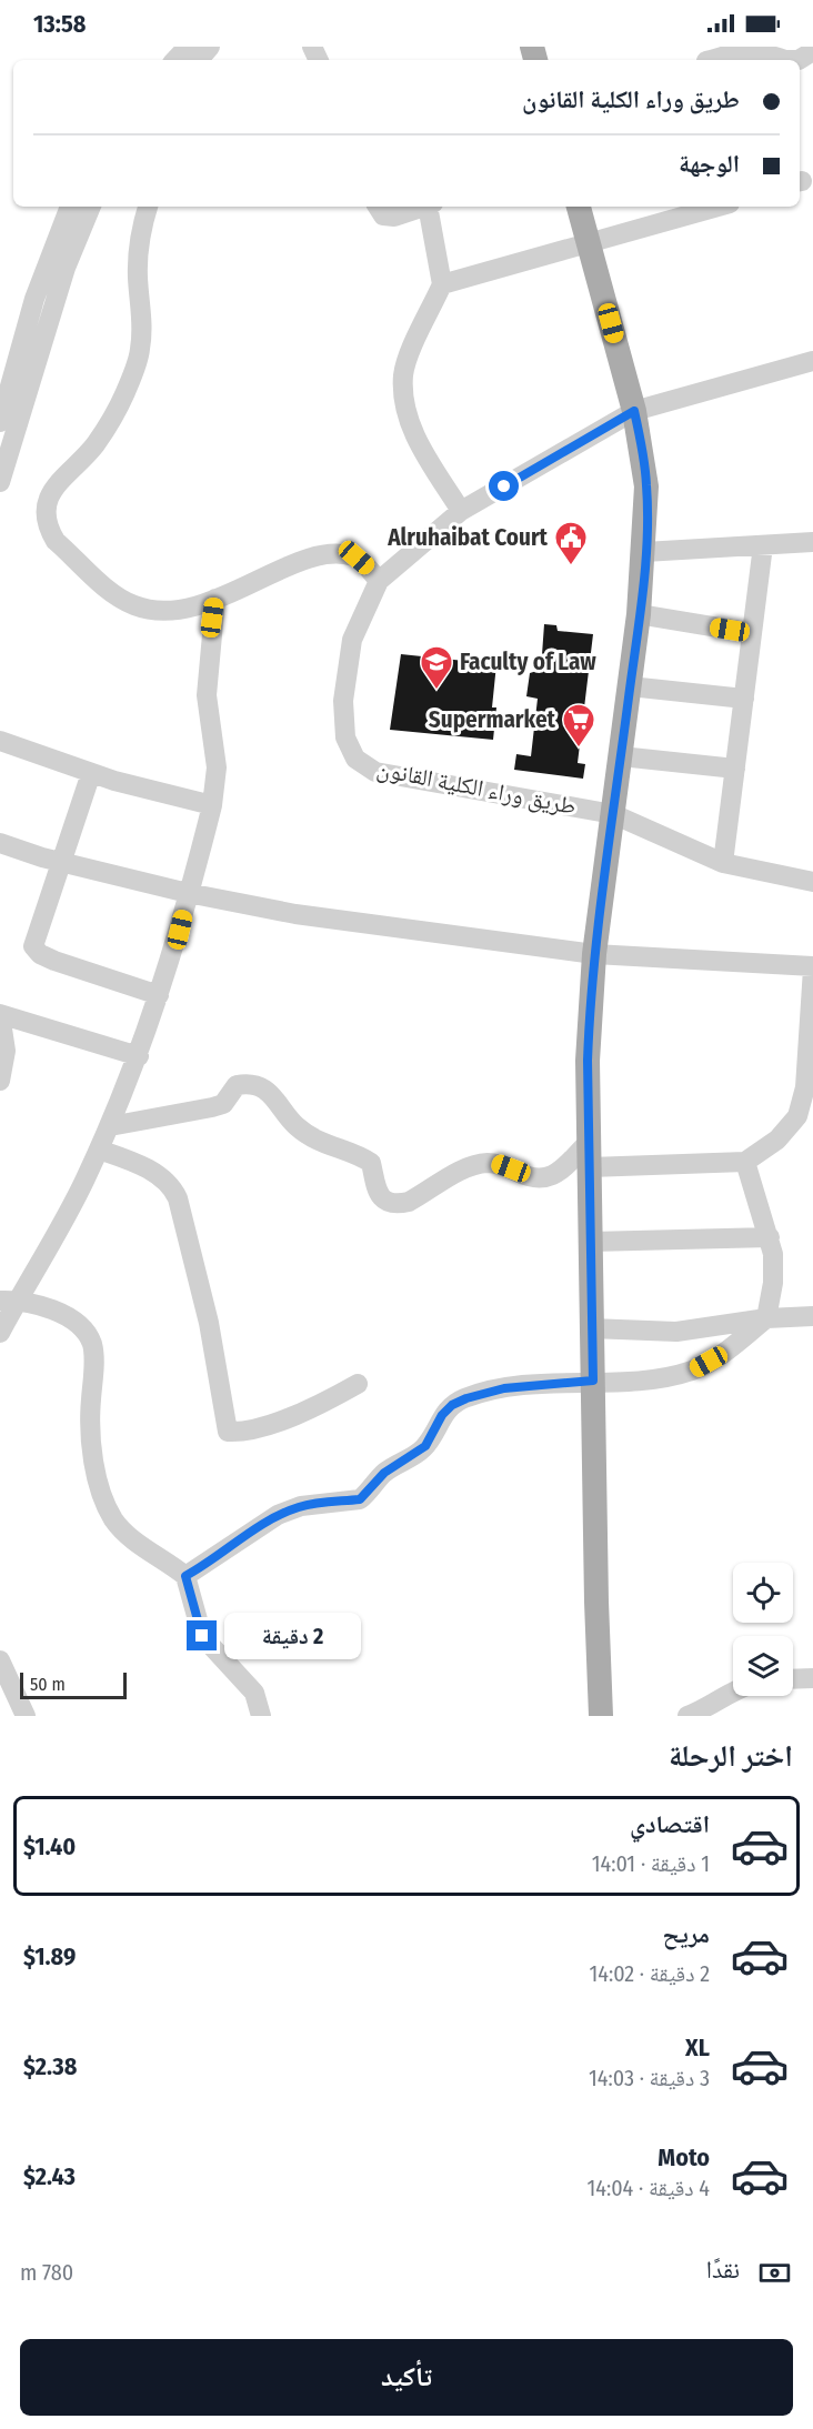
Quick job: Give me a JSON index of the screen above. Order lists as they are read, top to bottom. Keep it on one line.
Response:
{"streets":{"street":["طريق وراء الكلية القانون"]},"places":{"public building":["Alruhaibat Court"],"school or university":["Faculty of Law"],"supermarket":["Supermarket"]},"scale_bar":"50 m","page":{"status":"13:58","banner":["طريق وراء الكلية القانون","الوجهة"],"bubble":"2 دقيقة","scale":"50 m","heading":"اختر الرحلة","list":[{"name":"اقتصادي","note":"1 دقيقة · 14:01","value":"$1.40"},{"name":"مريح","note":"2 دقيقة · 14:02","value":"$1.89"},{"name":"XL","note":"3 دقيقة · 14:03","value":"$2.38"},{"name":"Moto","note":"4 دقيقة · 14:04","value":"$2.43"}],"pay":["نقدًا","780 m"],"buttons":"تأكيد"}}
